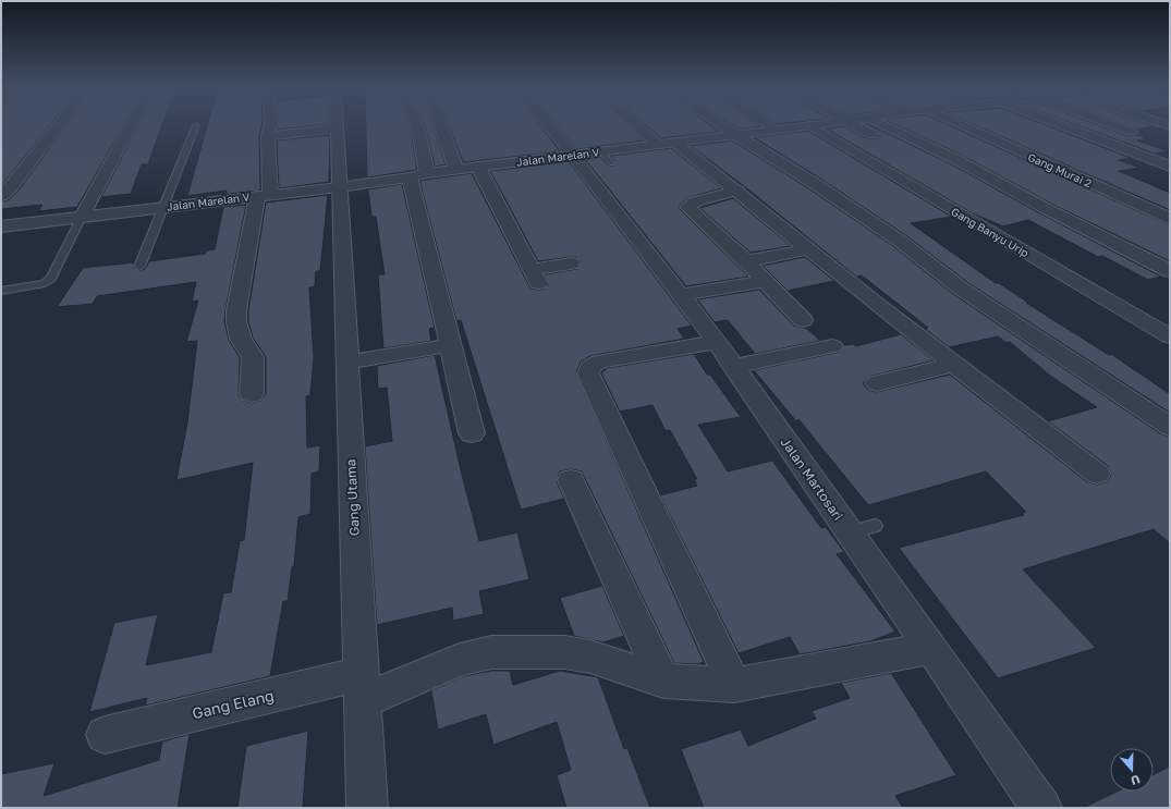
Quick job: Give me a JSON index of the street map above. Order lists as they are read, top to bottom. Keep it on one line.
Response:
{"streets":{"street":["Jalan Marelan V","Gang Murai 2","Gang Banyu Urip","Jalan Martosari","Gang Utama","Gang Elang"]},"crossings":[["Jalan Marelan V","Gang Banyu Urip"],["Jalan Marelan V","Jalan Martosari"],["Jalan Marelan V","Gang Utama"],["Jalan Martosari","Gang Elang"],["Gang Utama","Gang Elang"]],"north":"bottom"}
